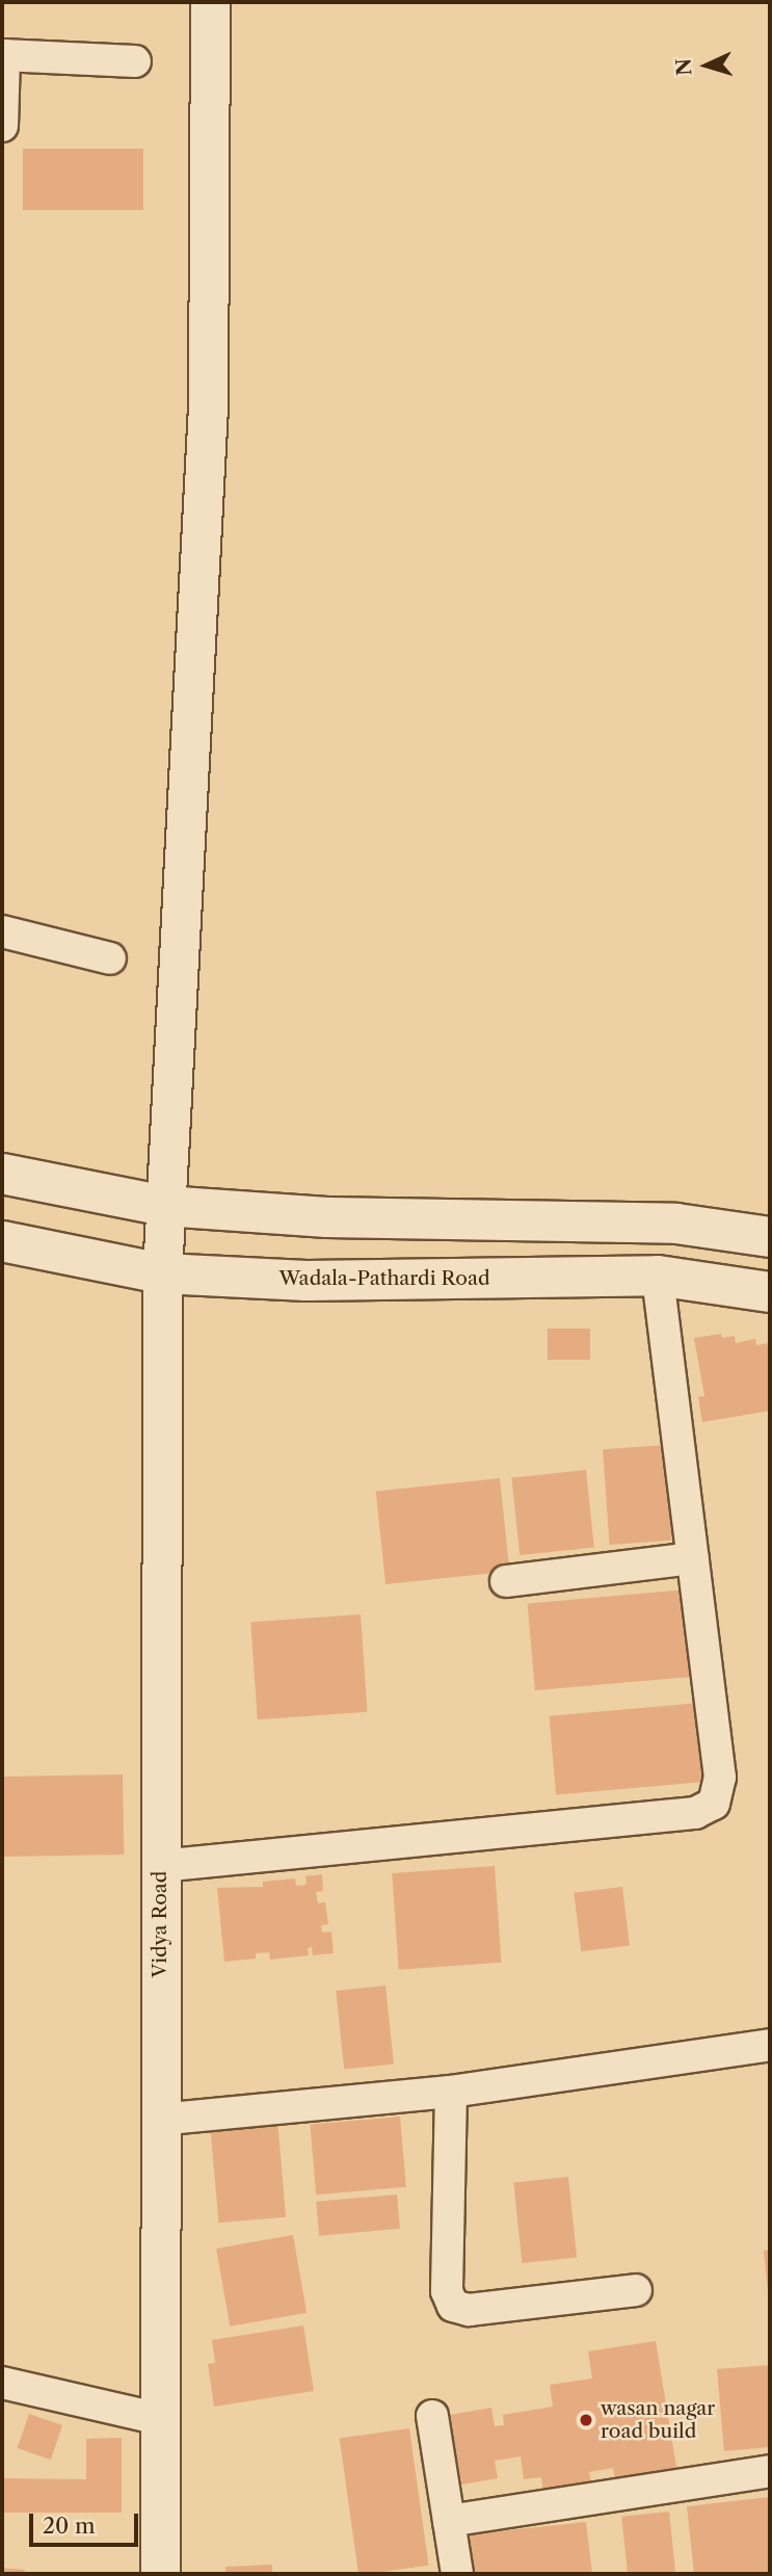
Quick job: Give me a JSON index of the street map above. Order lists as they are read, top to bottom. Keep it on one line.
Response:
{"streets":{"main road":["Wadala-Pathardi Road"],"street":["Vidya Road"]},"crossings":[["Wadala-Pathardi Road","Vidya Road"]],"places":["wasan nagar road build"],"scale_bar":"20 m","north":"left"}
